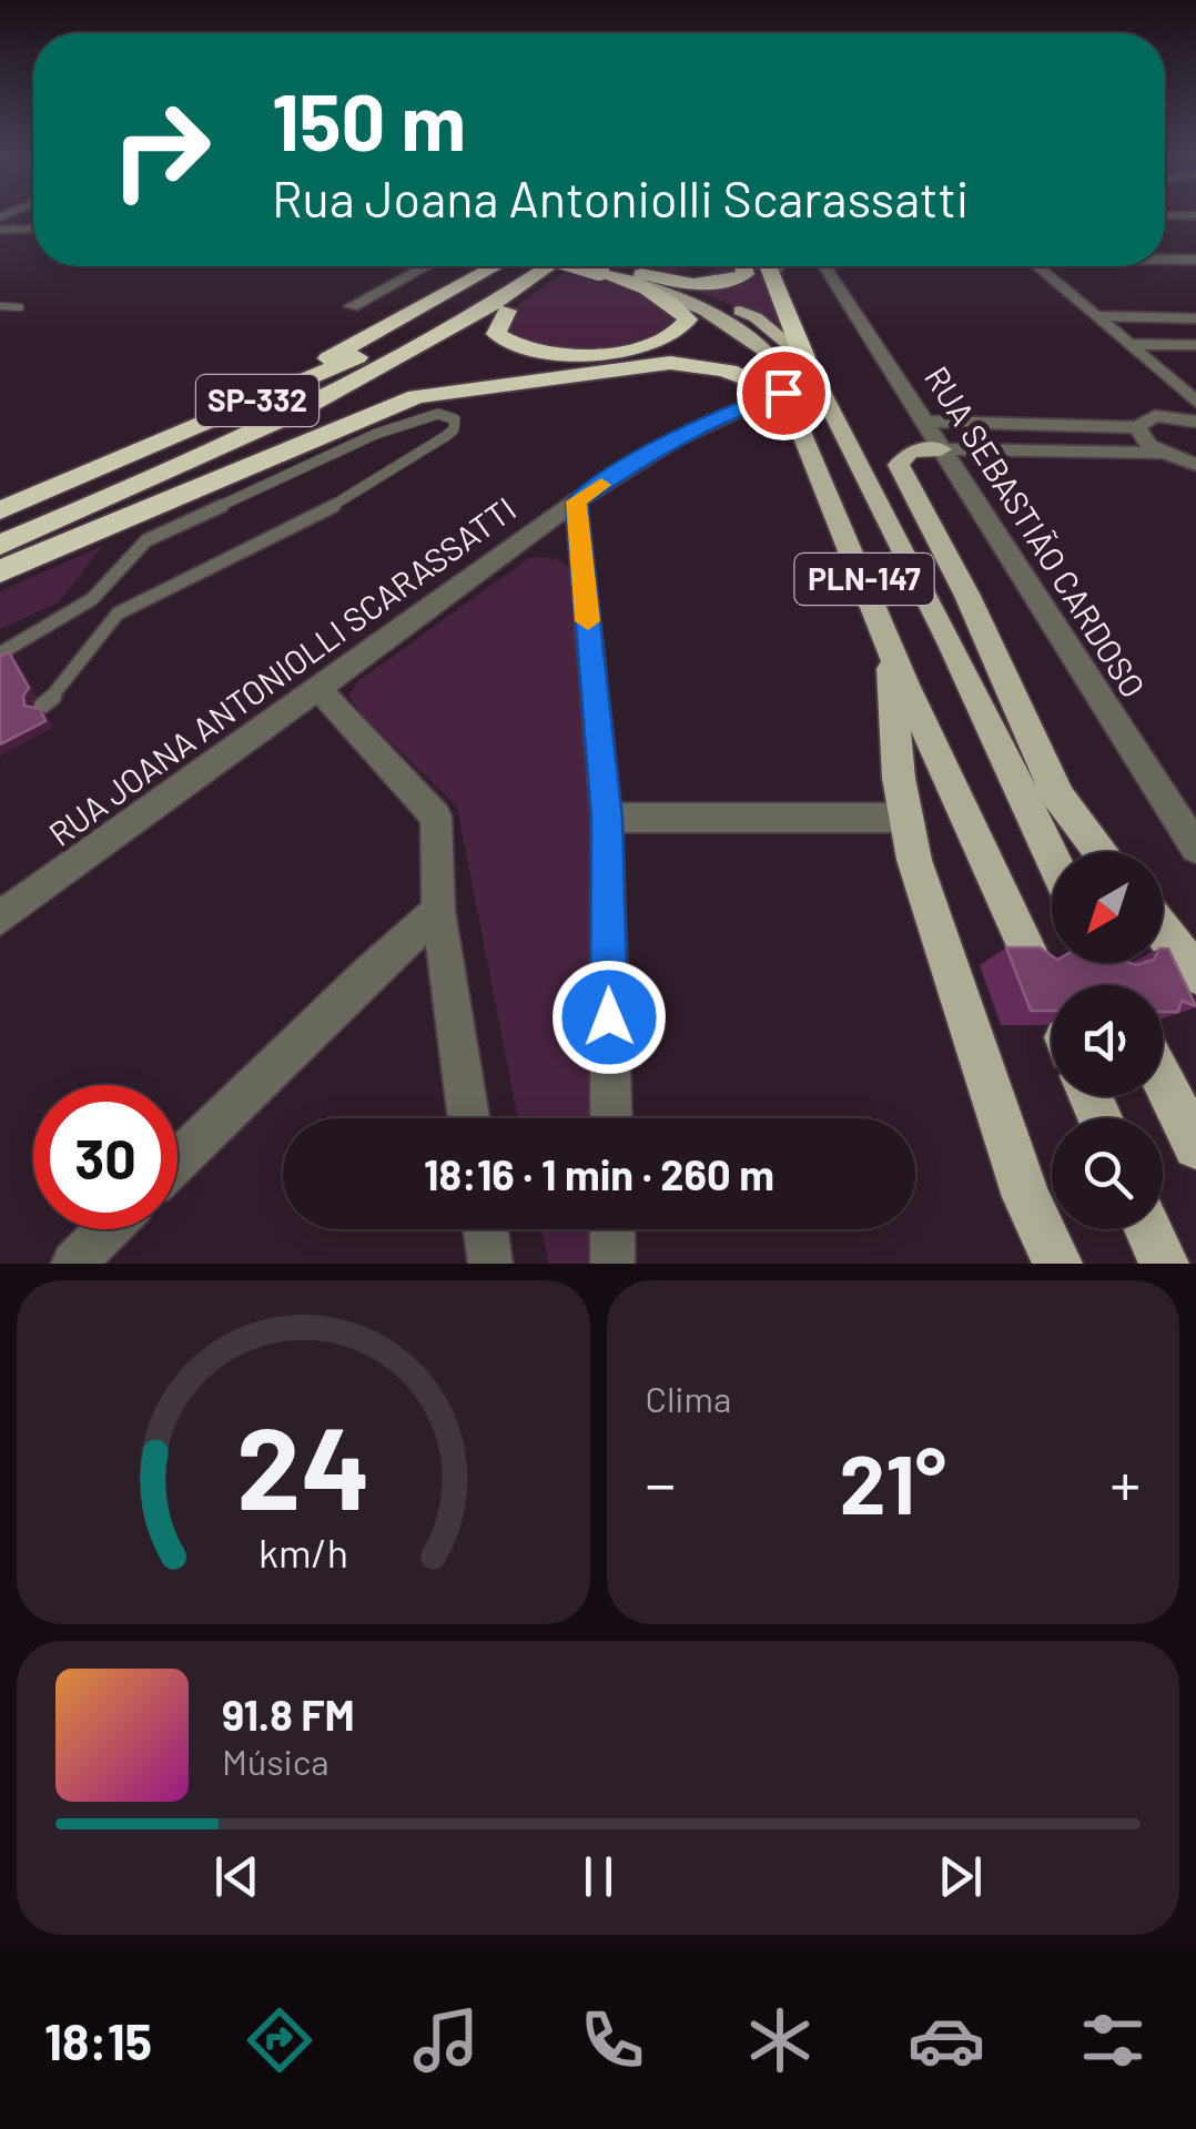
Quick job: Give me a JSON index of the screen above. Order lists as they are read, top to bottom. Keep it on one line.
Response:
{"streets":{"highway":["SP-332"],"main road":["PLN-147"],"street":["RUA SEBASTIÃO CARDOSO","RUA JOANA ANTONIOLLI SCARASSATTI"]},"crossings":[["PLN-147","RUA JOANA ANTONIOLLI SCARASSATTI"]],"north":"bottom left","page":{"turn":["150 m","Rua Joana Antoniolli Scarassatti"],"limit":"30","trip":"18:16 · 1 min · 260 m","tile":"Clima","heat":["−","21°","+"],"song":["91.8 FM","Música"],"tabs":"18:15","gauge":["24","km/h"]}}
